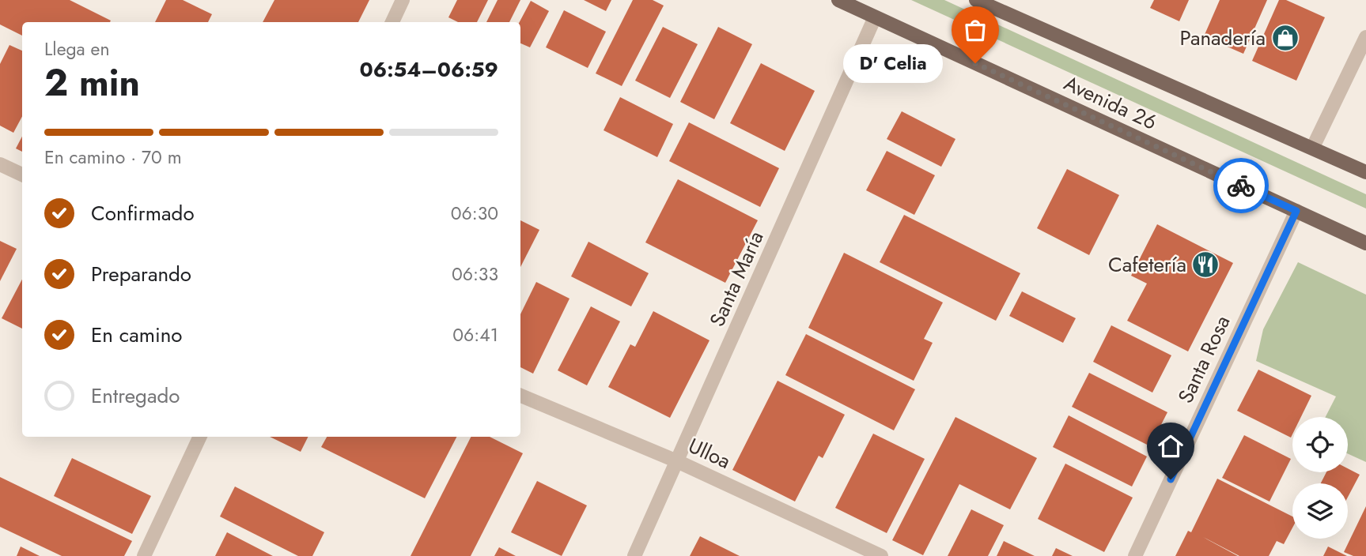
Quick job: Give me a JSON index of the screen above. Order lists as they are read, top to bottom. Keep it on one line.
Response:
{"streets":{"main road":["Avenida 26"],"street":["Santa María","Santa Rosa","Ulloa"]},"crossings":[["Avenida 26","Santa María"],["Avenida 26","Santa Rosa"],["Santa María","Ulloa"]],"places":{"shop":["Panadería"],"other":["D' Celia"],"restaurant":["Cafetería"]},"page":{"heading":["2 min","Llega en","06:54–06:59"],"bubble":"D' Celia","bar":"En camino · 70 m","list":[["Confirmado","06:30"],["Preparando","06:33"],["En camino","06:41"],"Entregado"]}}
